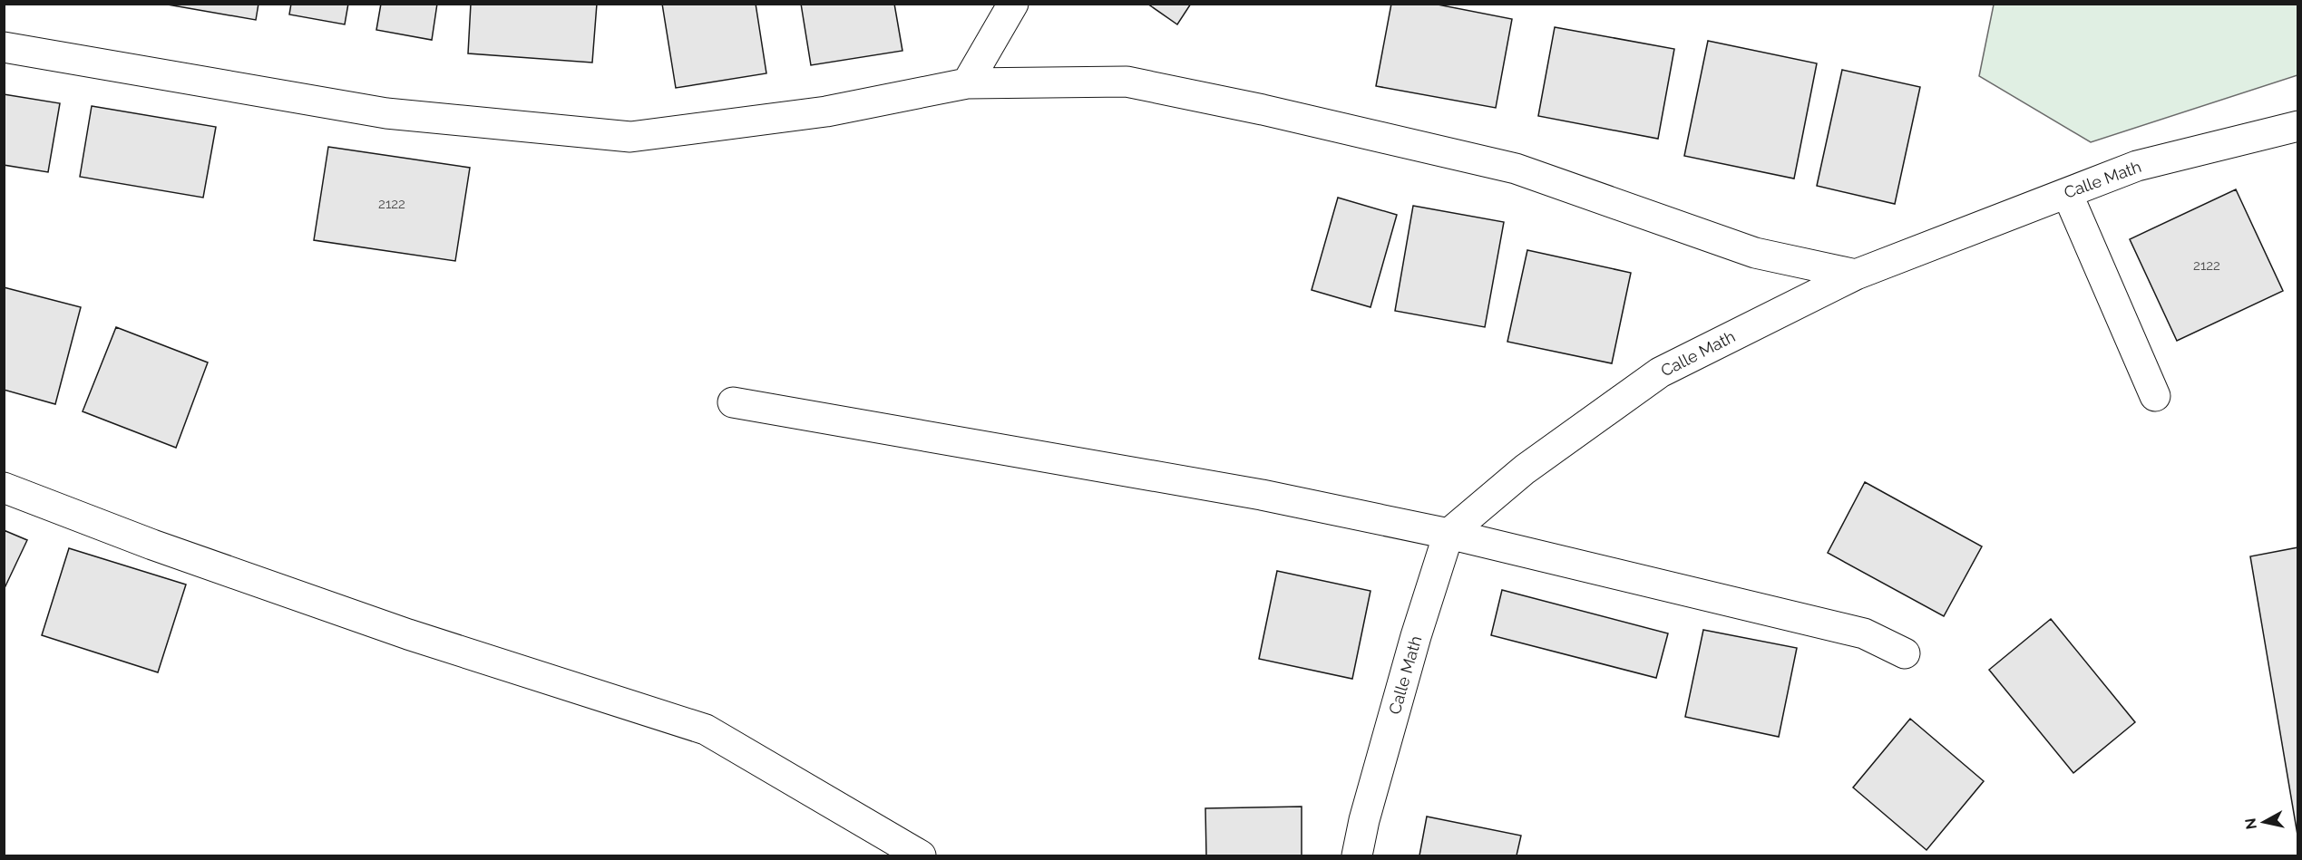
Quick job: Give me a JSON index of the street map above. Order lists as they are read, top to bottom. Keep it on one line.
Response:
{"streets":{"street":["Calle Math"]},"house_numbers":["2122","2122"],"north":"left"}
